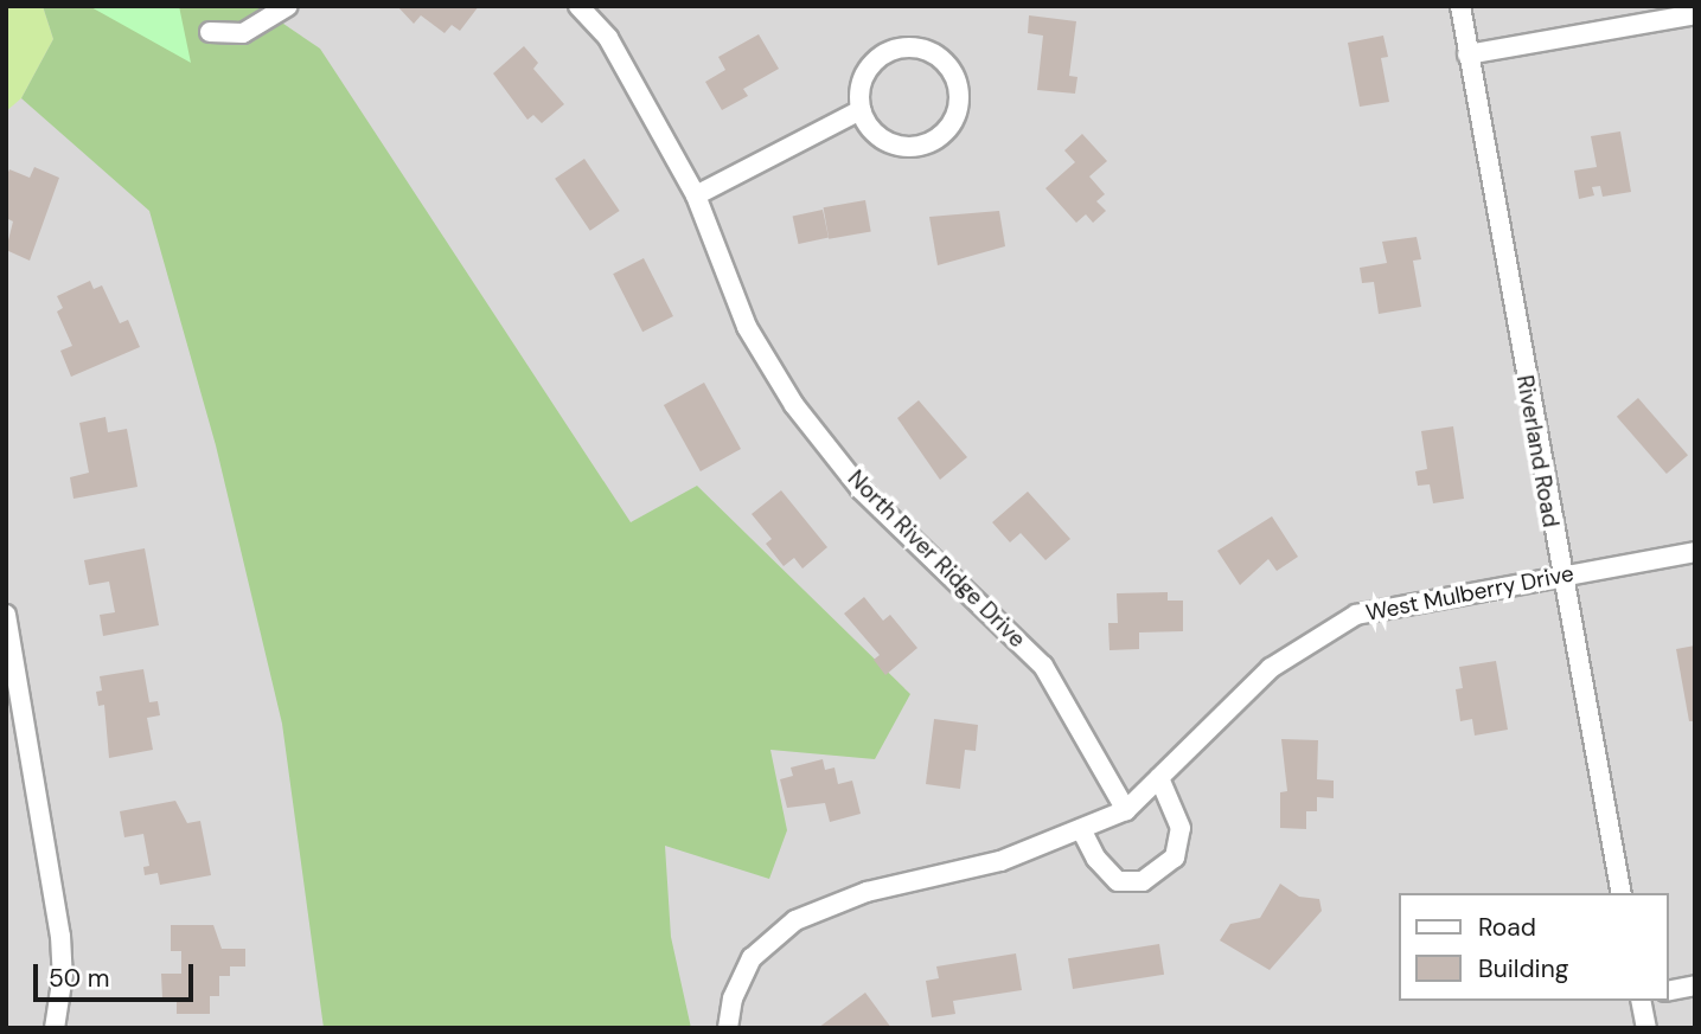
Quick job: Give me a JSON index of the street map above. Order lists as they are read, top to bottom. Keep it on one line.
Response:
{"streets":{"street":["Riverland Road","North River Ridge Drive","West Mulberry Drive"]},"crossings":[["Riverland Road","West Mulberry Drive"],["North River Ridge Drive","West Mulberry Drive"]],"legend":["Road","Building"],"scale_bar":"50 m"}
